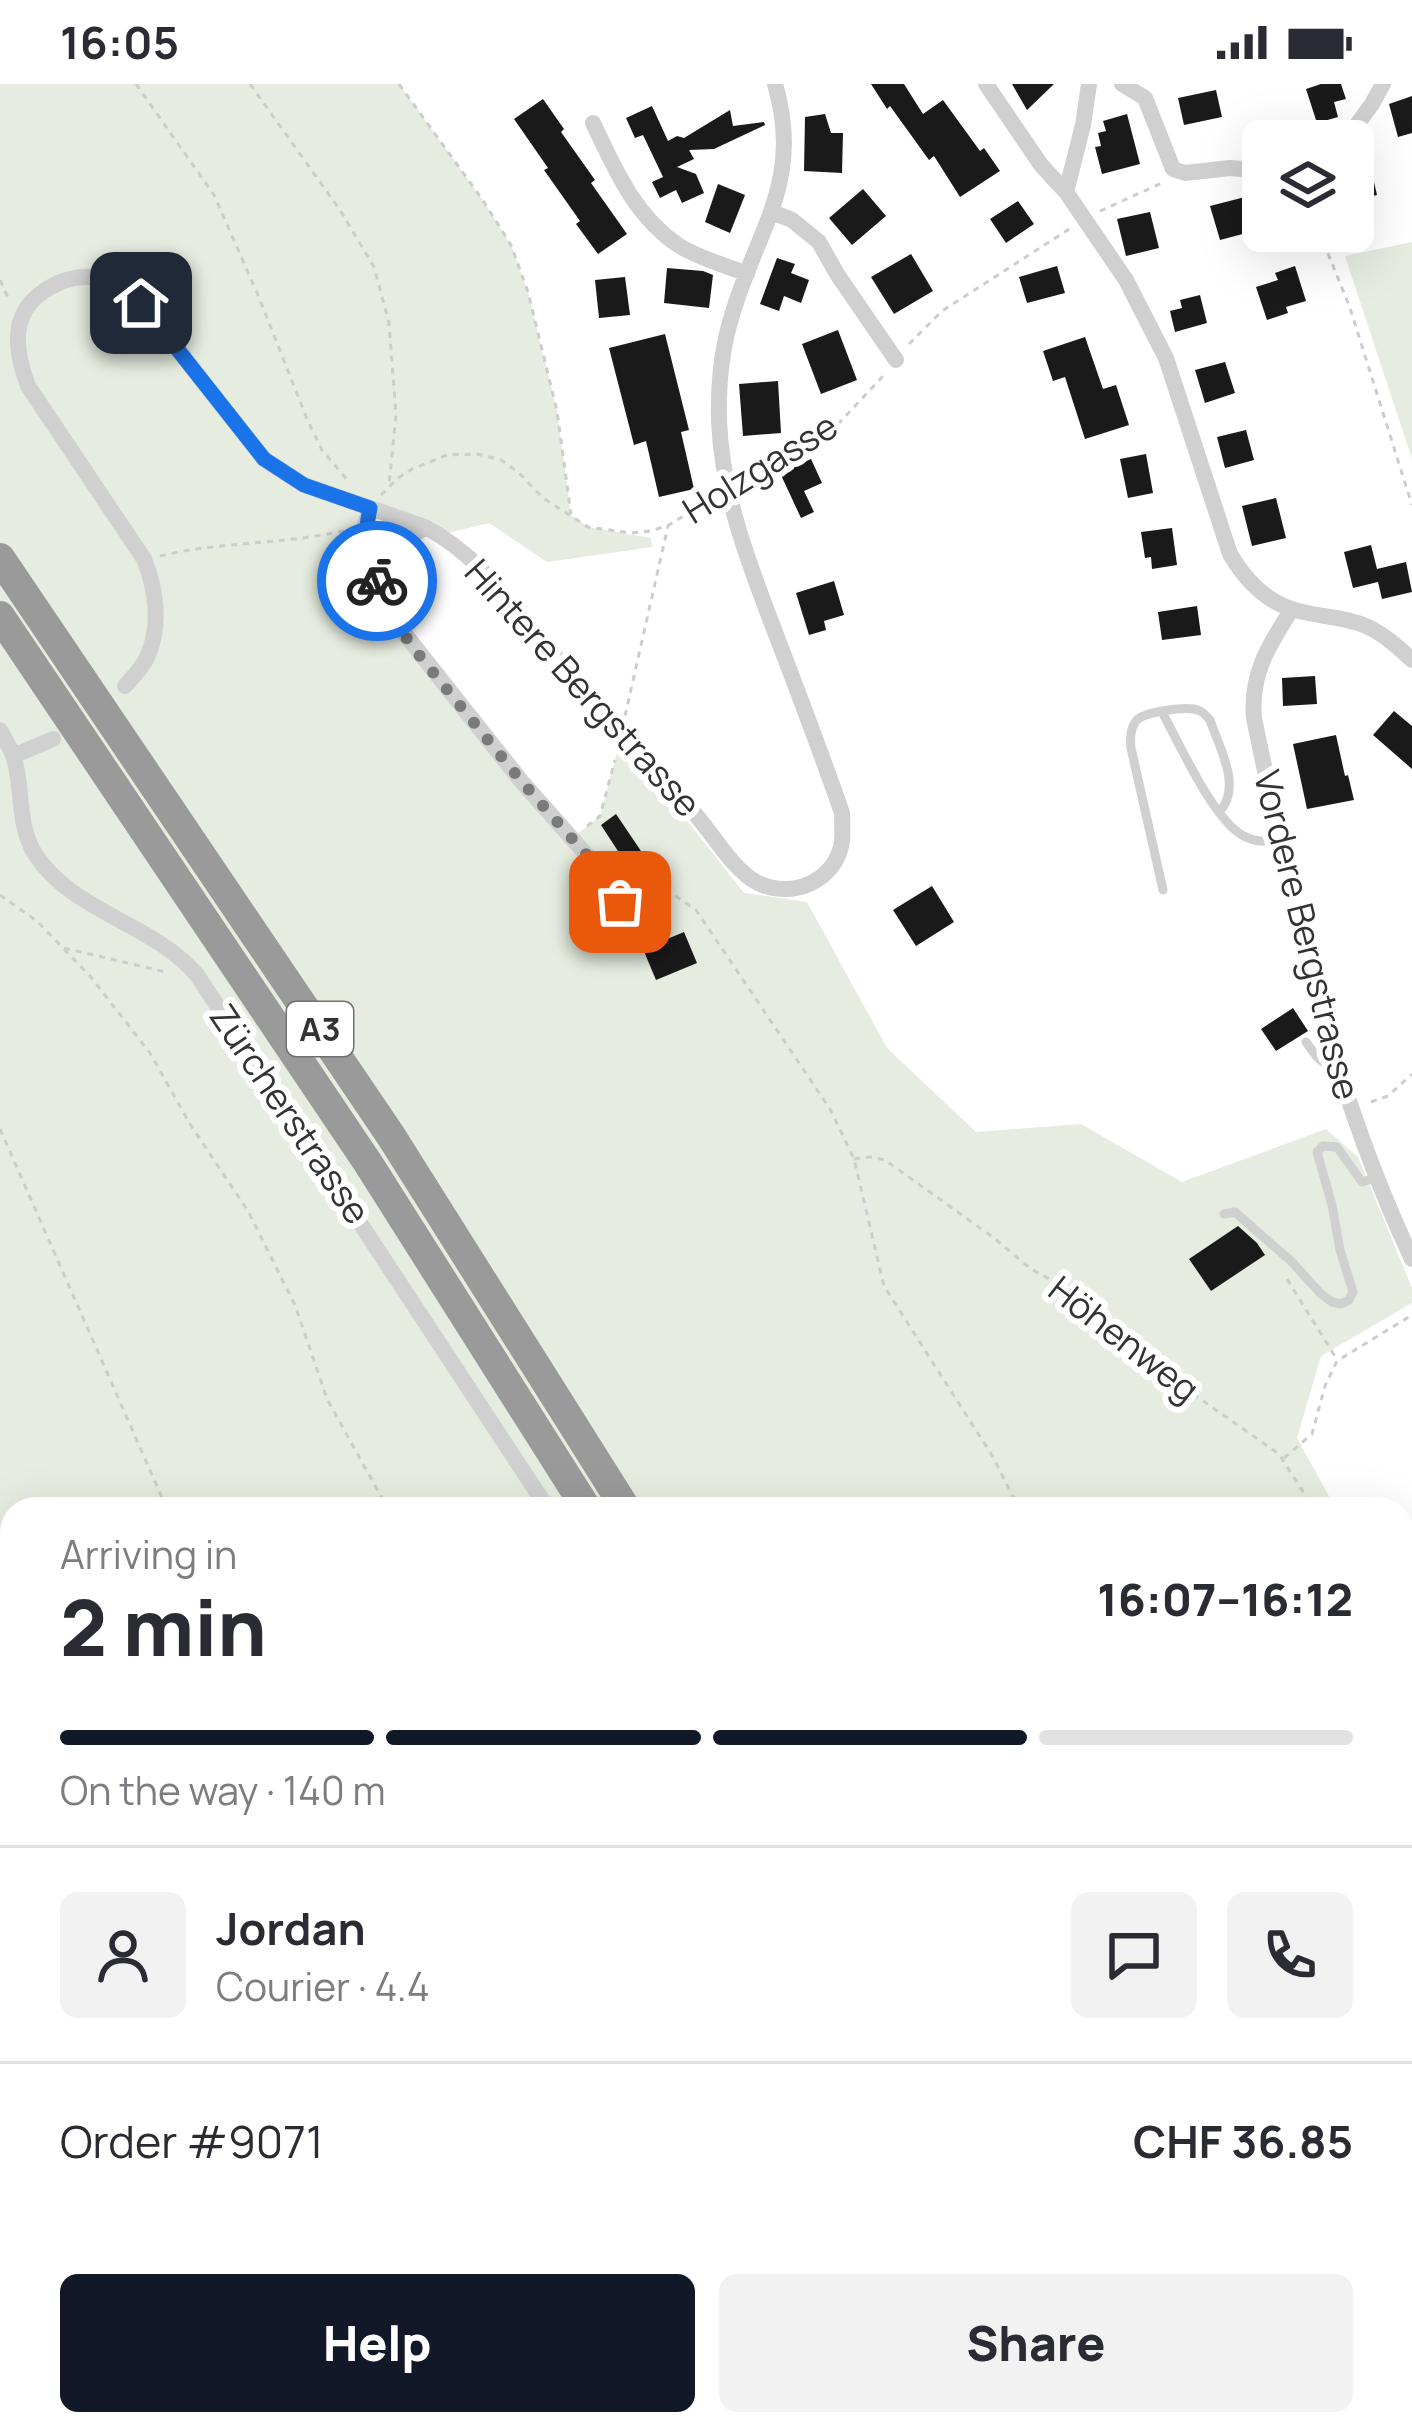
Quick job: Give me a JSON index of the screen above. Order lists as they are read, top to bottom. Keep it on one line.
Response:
{"streets":{"highway":["A3"],"street":["Hintere Bergstrasse","Vordere Bergstrasse","Zürcherstrasse"],"path":["Holzgasse","Höhenweg"]},"crossings":[["Holzgasse","Hintere Bergstrasse"]],"page":{"status":"16:05","heading":["2 min","Arriving in","16:07–16:12"],"panel":["Jordan","Courier · 4.4","Order #9071","CHF 36.85"],"bar":"On the way · 140 m","buttons":["Help","Share"]}}
